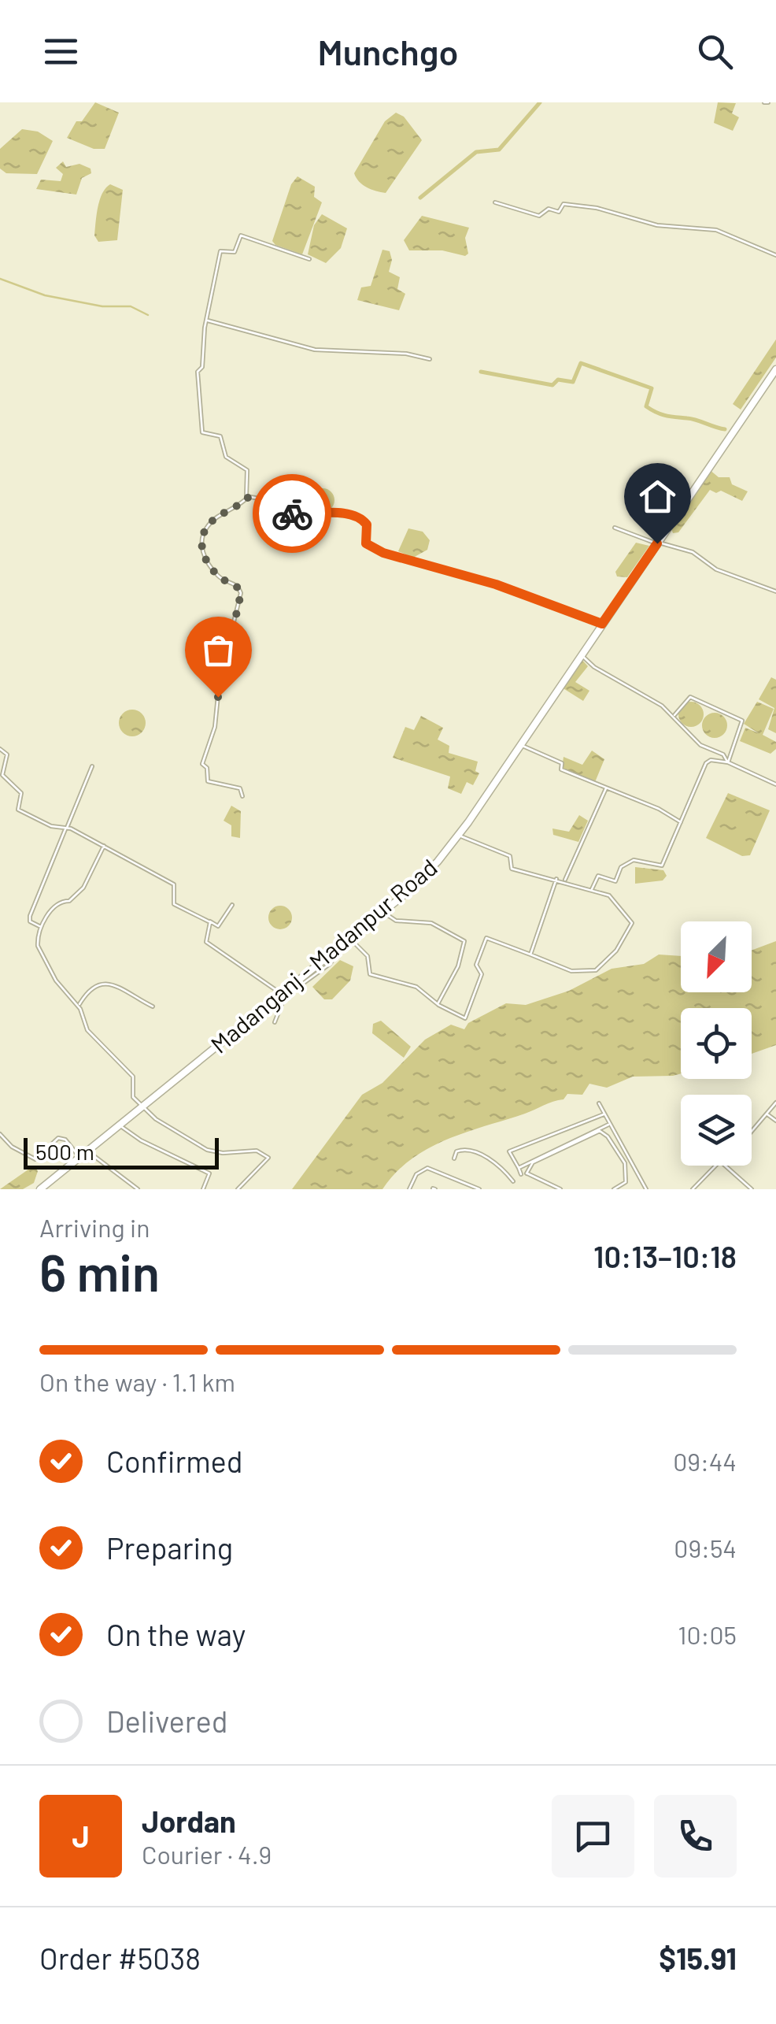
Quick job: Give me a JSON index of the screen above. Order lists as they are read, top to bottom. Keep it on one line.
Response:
{"streets":{"main road":["Madanganj - Madanpur Road"]},"scale_bar":"500 m","north":"bottom left","page":{"header":"Munchgo","scale":"500 m","heading":["6 min","Arriving in","10:13–10:18"],"panel":["Jordan","Courier · 4.9","Order #5038","$15.91"],"bar":"On the way · 1.1 km","list":[["Confirmed","09:44"],["Preparing","09:54"],["On the way","10:05"],"Delivered"],"round":"J"}}
